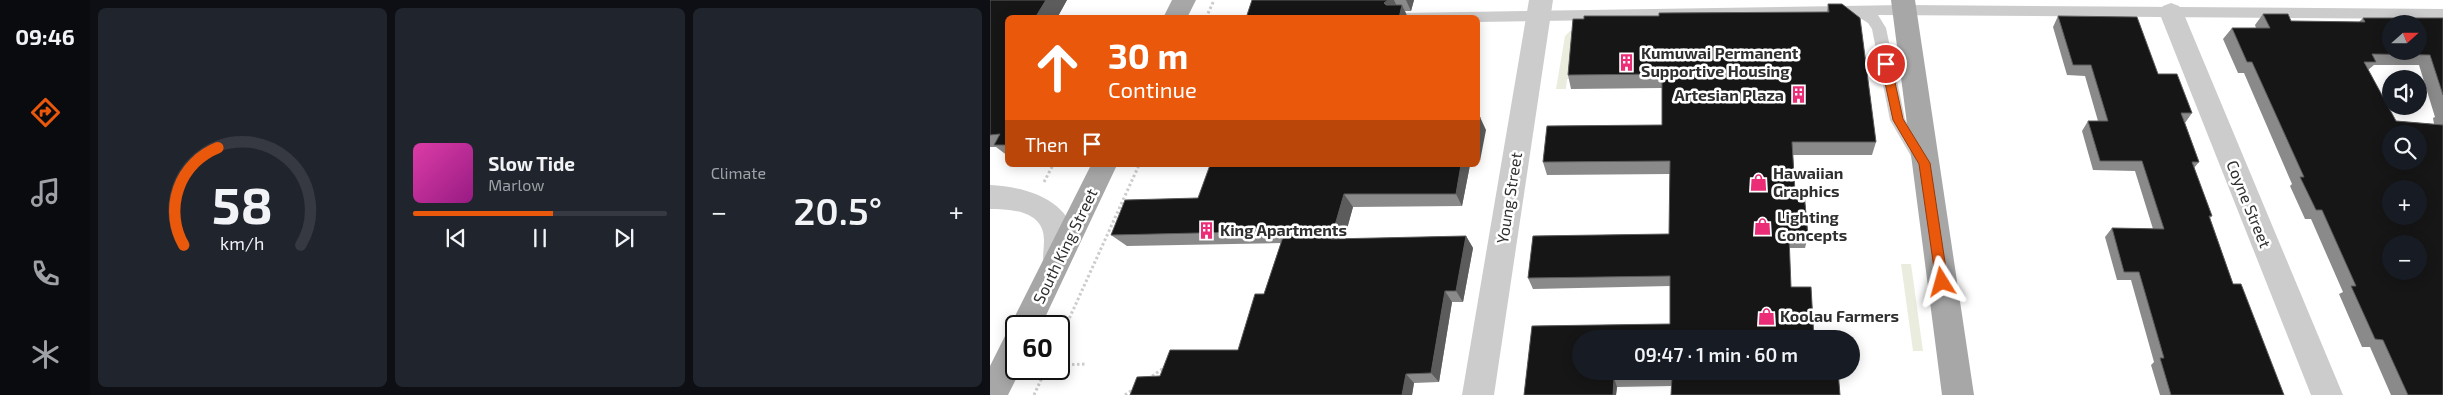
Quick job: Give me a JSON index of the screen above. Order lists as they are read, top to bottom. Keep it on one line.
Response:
{"streets":{"main road":["South King Street"],"street":["Young Street","Coyne Street"]},"places":{"building":["Kumuwai Permanent Supportive Housing","Artesian Plaza","King Apartments"],"shop":["Hawaiian Graphics","Lighting Concepts","Koolau Farmers"]},"north":"right","page":{"tabs":"09:46","tile":"Climate","map_buttons":["+","−"],"turn":["30 m","Continue"],"then":"Then","song":["Slow Tide","Marlow"],"heat":["−","20.5°","+"],"limit":"60","trip":"09:47 · 1 min · 60 m","gauge":["58","km/h"]}}
